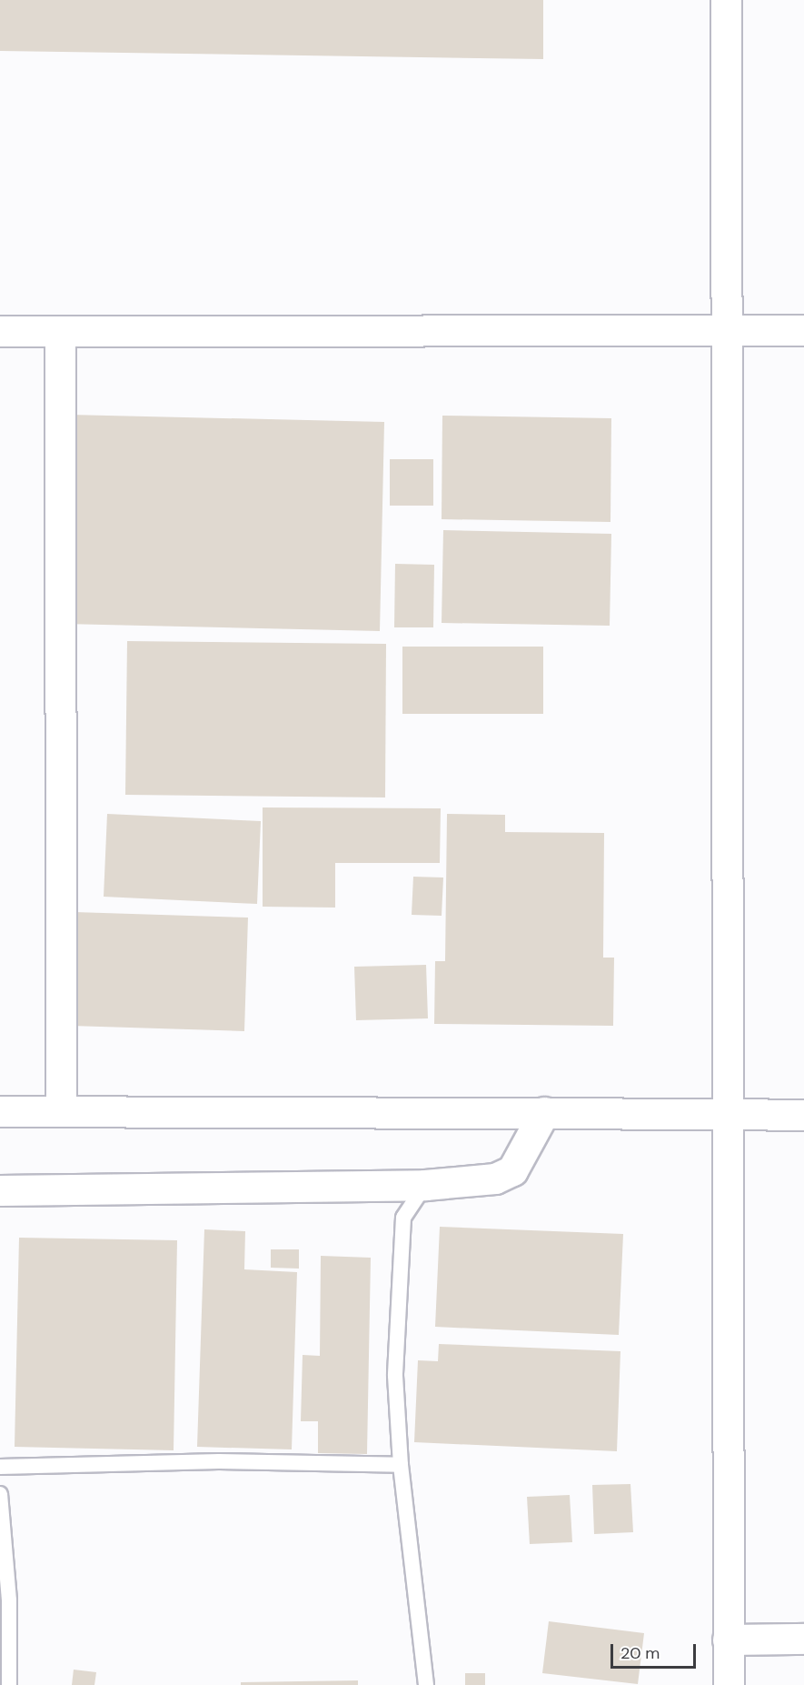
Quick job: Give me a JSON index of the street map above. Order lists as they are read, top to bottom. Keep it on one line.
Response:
{"scale_bar":"20 m"}
